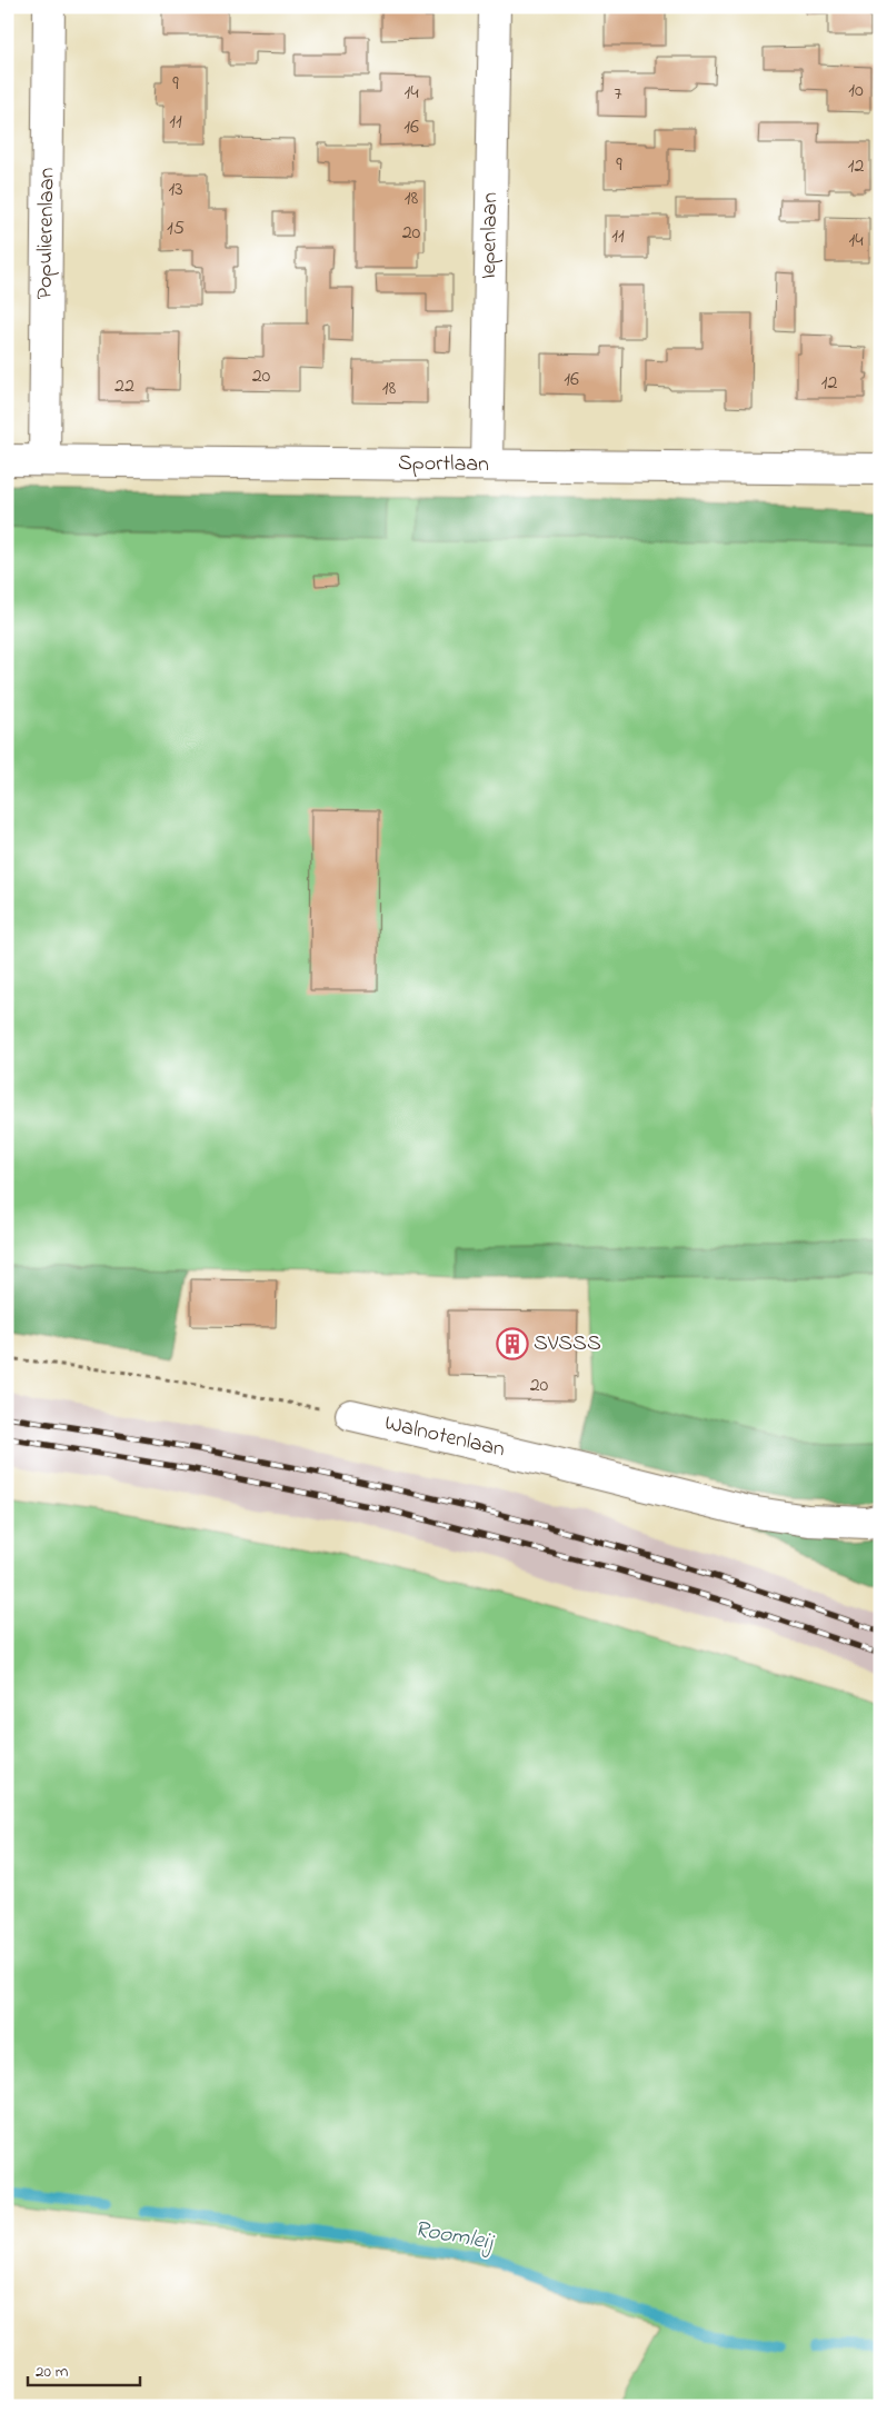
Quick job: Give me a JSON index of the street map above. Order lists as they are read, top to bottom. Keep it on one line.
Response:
{"streets":{"street":["Populierenlaan","Iepenlaan","Sportlaan","Walnotenlaan"]},"crossings":[["Populierenlaan","Sportlaan"],["Iepenlaan","Sportlaan"]],"water":["Roomleij"],"places":{"building":["SVSSS"]},"house_numbers":["9","10","14","7","11","16","9","12","13","18","15","20","11","14","20","16","12","22","18","20"],"scale_bar":"20 m"}
